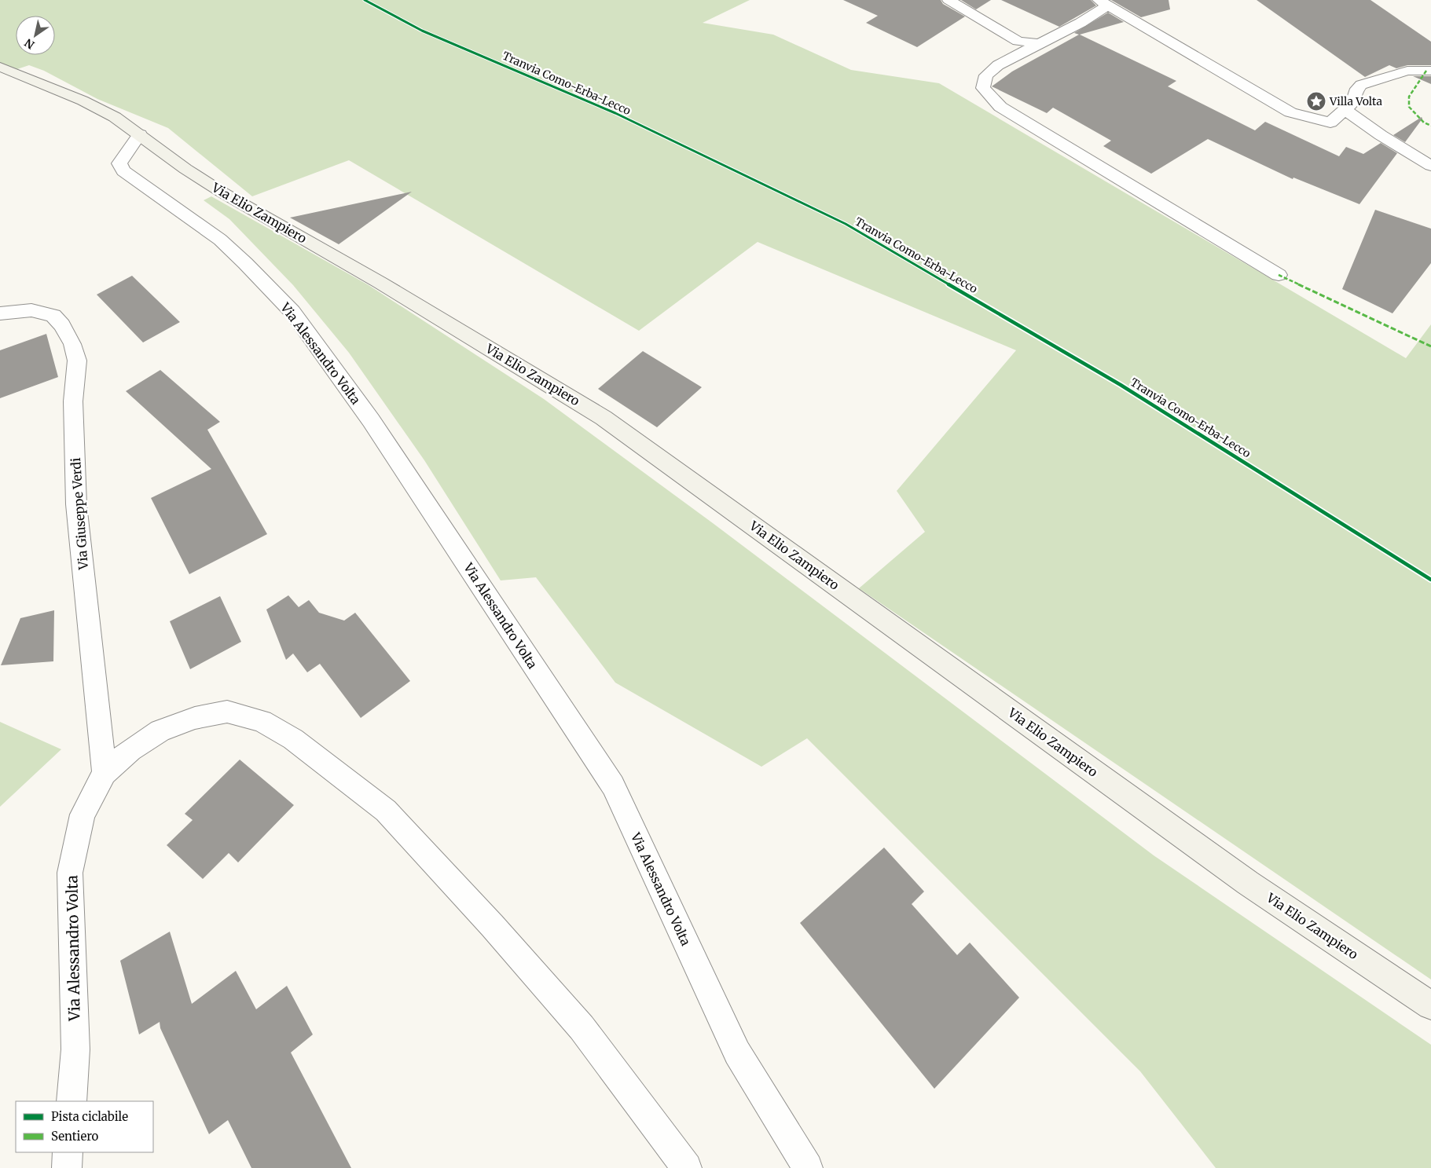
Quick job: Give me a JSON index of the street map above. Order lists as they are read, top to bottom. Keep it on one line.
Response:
{"streets":{"street":["Via Elio Zampiero","Via Alessandro Volta","Via Giuseppe Verdi"],"cycle path":["Tranvia Como-Erba-Lecco"]},"crossings":[["Via Elio Zampiero","Via Alessandro Volta"],["Via Alessandro Volta","Via Giuseppe Verdi"]],"places":{"place":["Villa Volta"]},"legend":["Pista ciclabile","Sentiero"],"north":"bottom left"}
